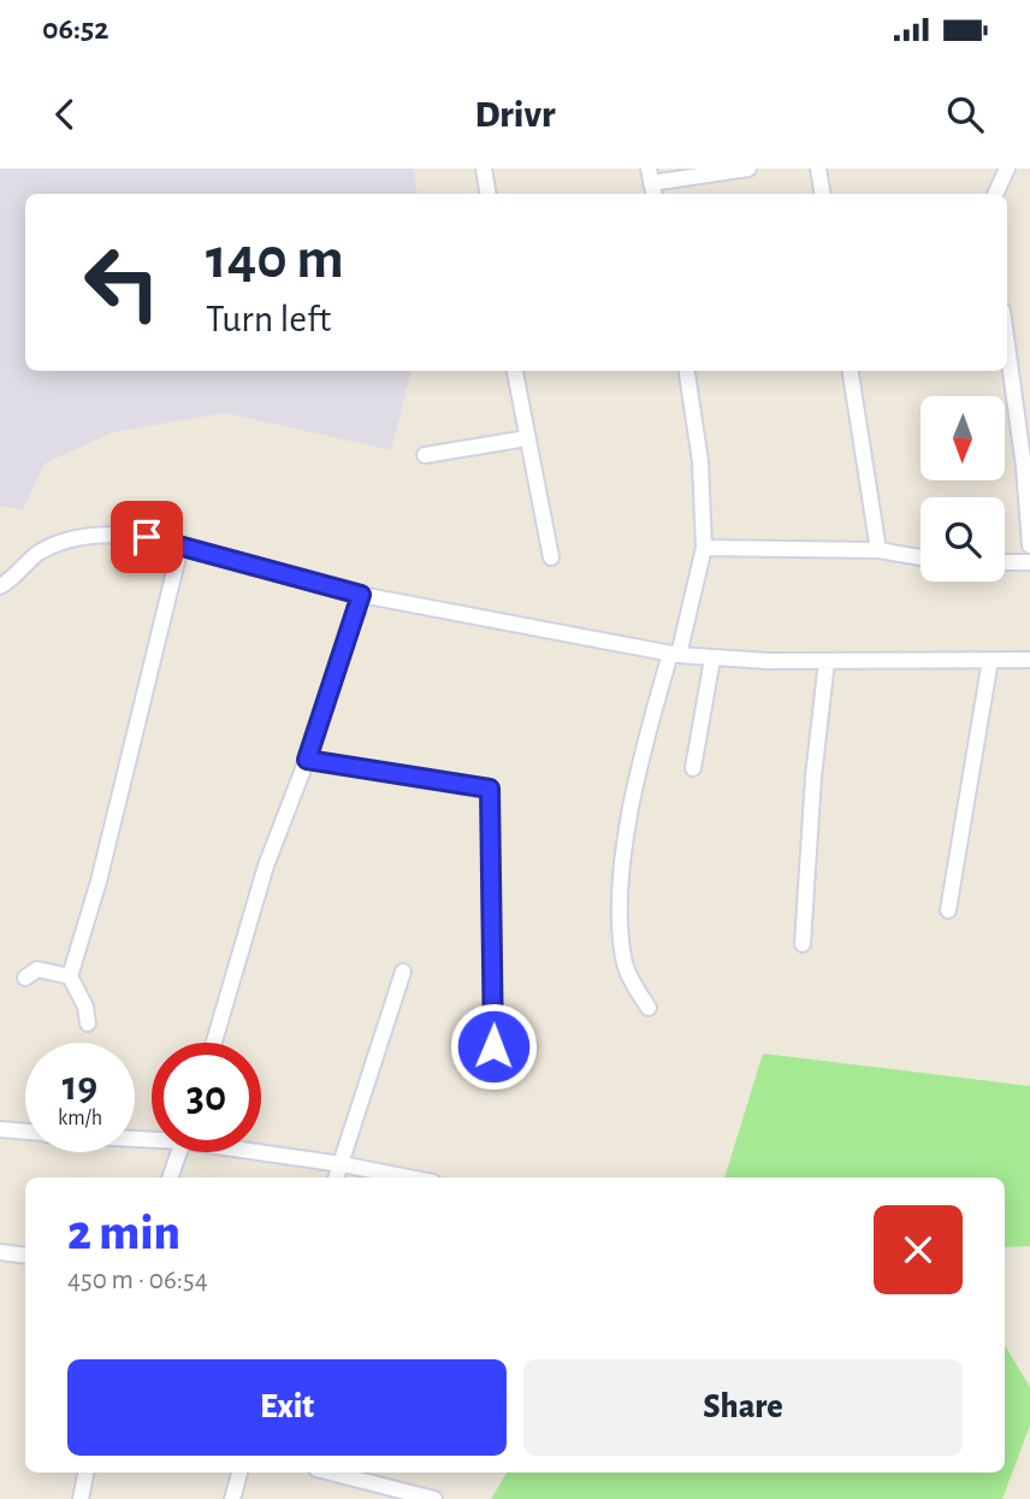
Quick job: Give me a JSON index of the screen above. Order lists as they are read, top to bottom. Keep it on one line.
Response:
{"north":"bottom","page":{"status":"06:52","header":"Drivr","turn":["140 m","Turn left"],"speed":"19 km/h","limit":"30","heading":["2 min","450 m · 06:54"],"buttons":["Exit","Share"]}}
